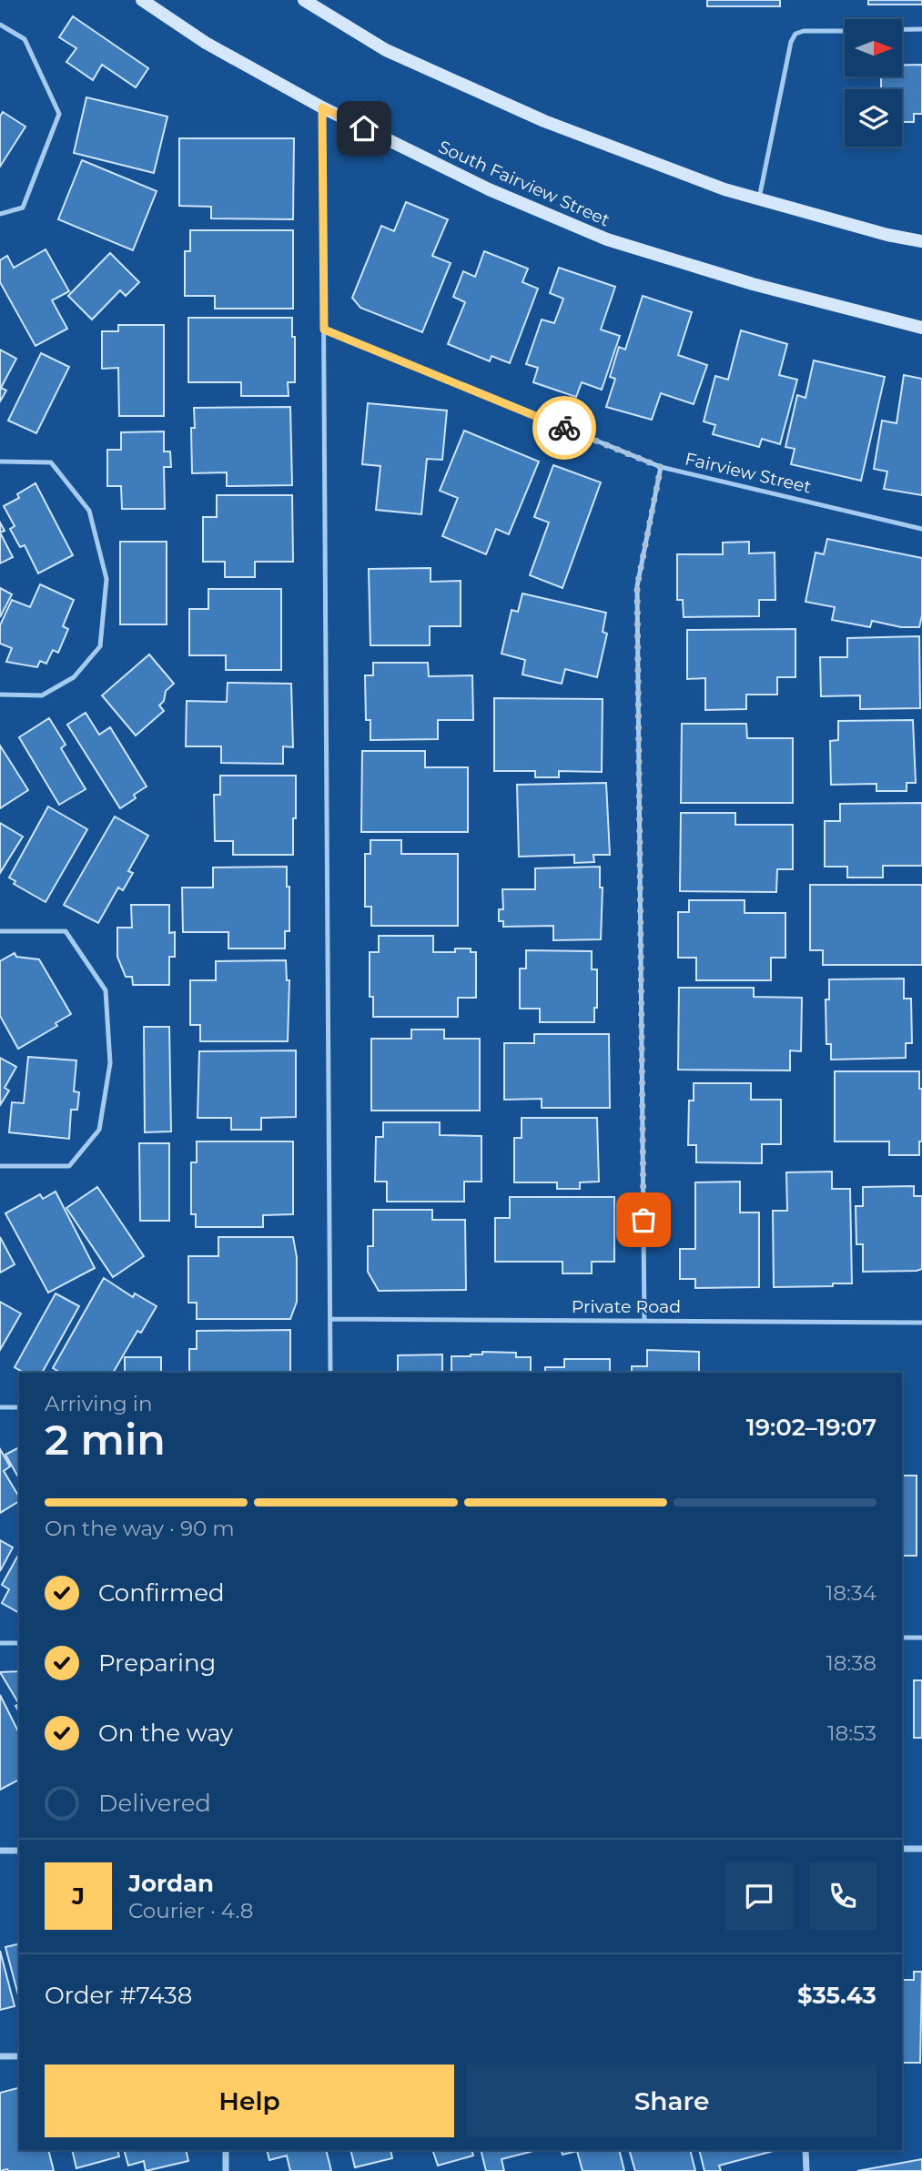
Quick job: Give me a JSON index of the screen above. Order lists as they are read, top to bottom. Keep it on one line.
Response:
{"streets":{"main road":["South Fairview Street"],"lane":["Fairview Street","Private Road"]},"north":"right","page":{"heading":["2 min","Arriving in","19:02–19:07"],"panel":["Jordan","Courier · 4.8","Order #7438","$35.43"],"bar":"On the way · 90 m","list":[["Confirmed","18:34"],["Preparing","18:38"],["On the way","18:53"],"Delivered"],"round":"J","buttons":["Help","Share"]}}
